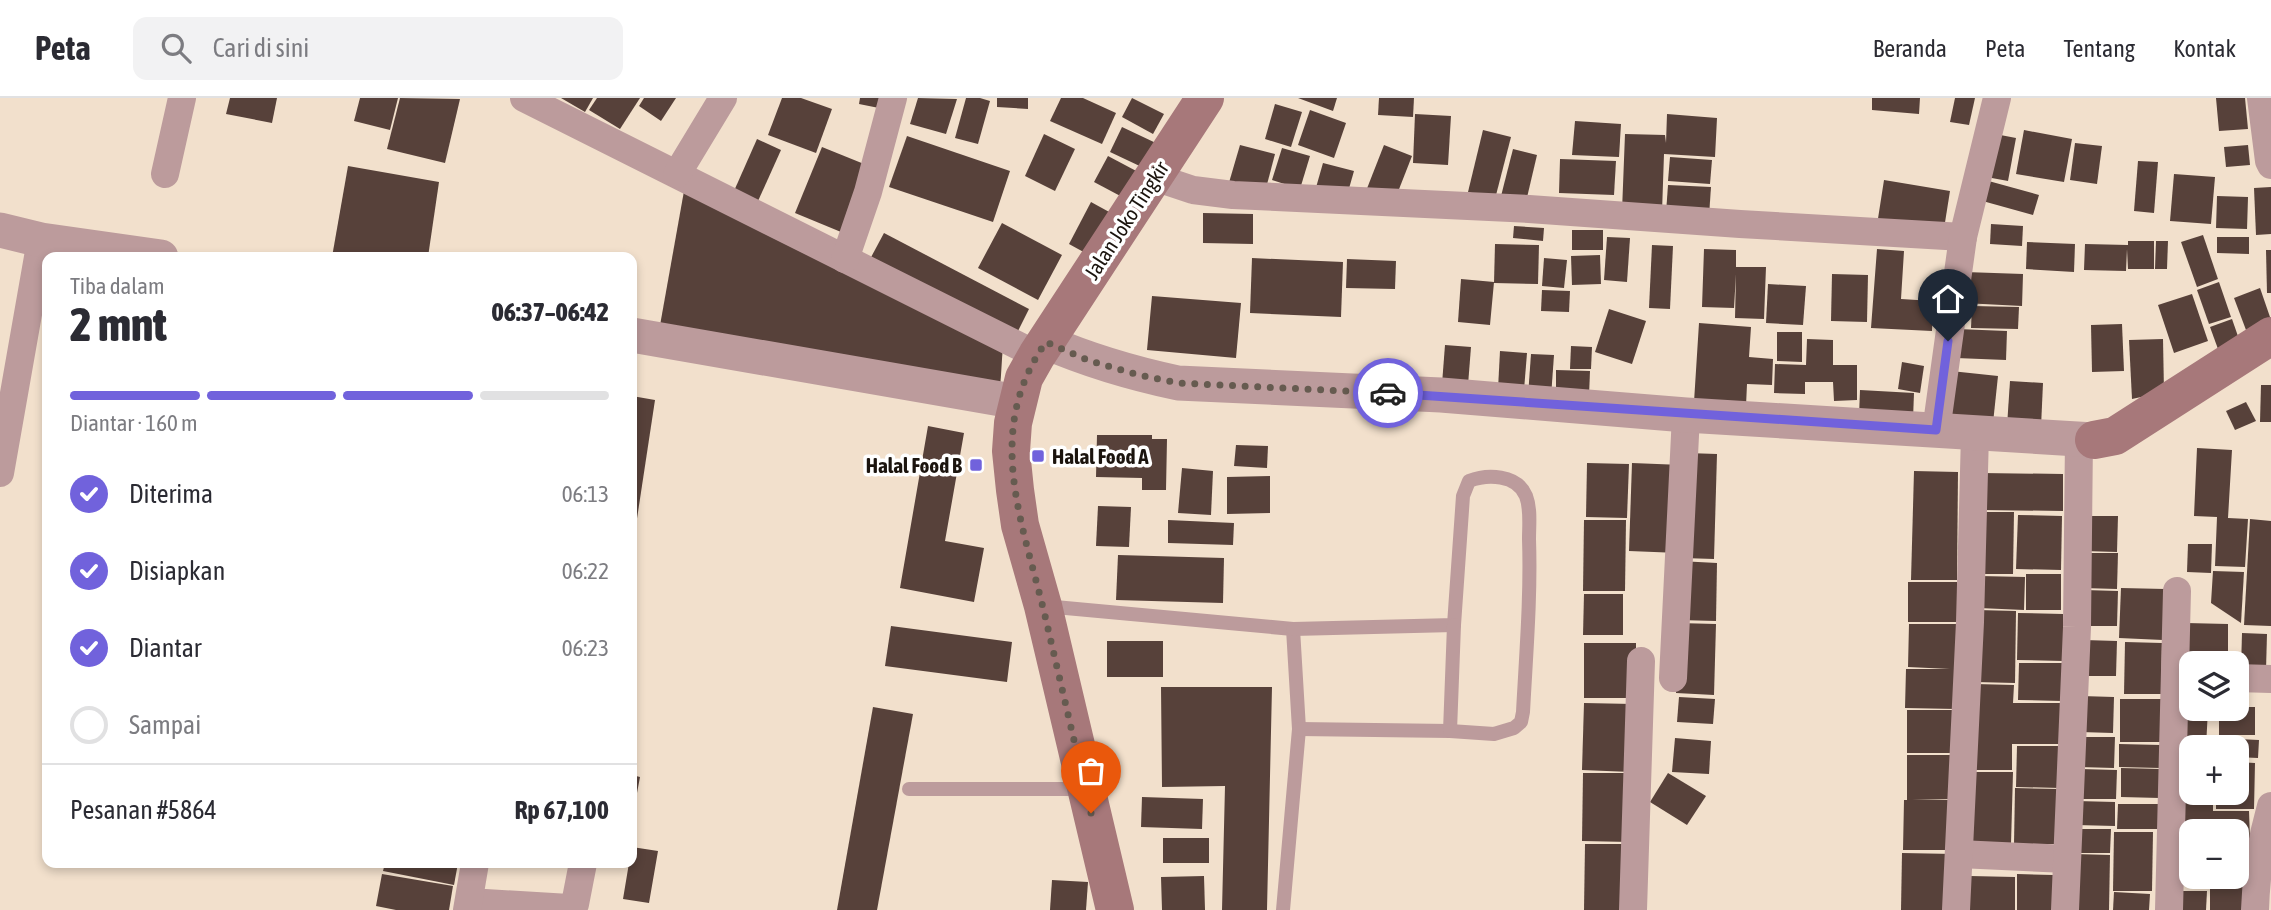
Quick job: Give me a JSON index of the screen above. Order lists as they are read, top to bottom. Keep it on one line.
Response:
{"streets":{"main road":["Jalan Joko Tingkir"]},"places":{"transit":["Halal Food A","Halal Food B"]},"page":{"header":"Peta","search":"Cari di sini","nav":["Beranda","Peta","Tentang","Kontak"],"heading":["2 mnt","Tiba dalam","06:37–06:42"],"panel":["Pesanan #5864","Rp 67,100"],"bar":"Diantar · 160 m","list":[["Diterima","06:13"],["Disiapkan","06:22"],["Diantar","06:23"],"Sampai"],"map_buttons":["+","−"]}}
